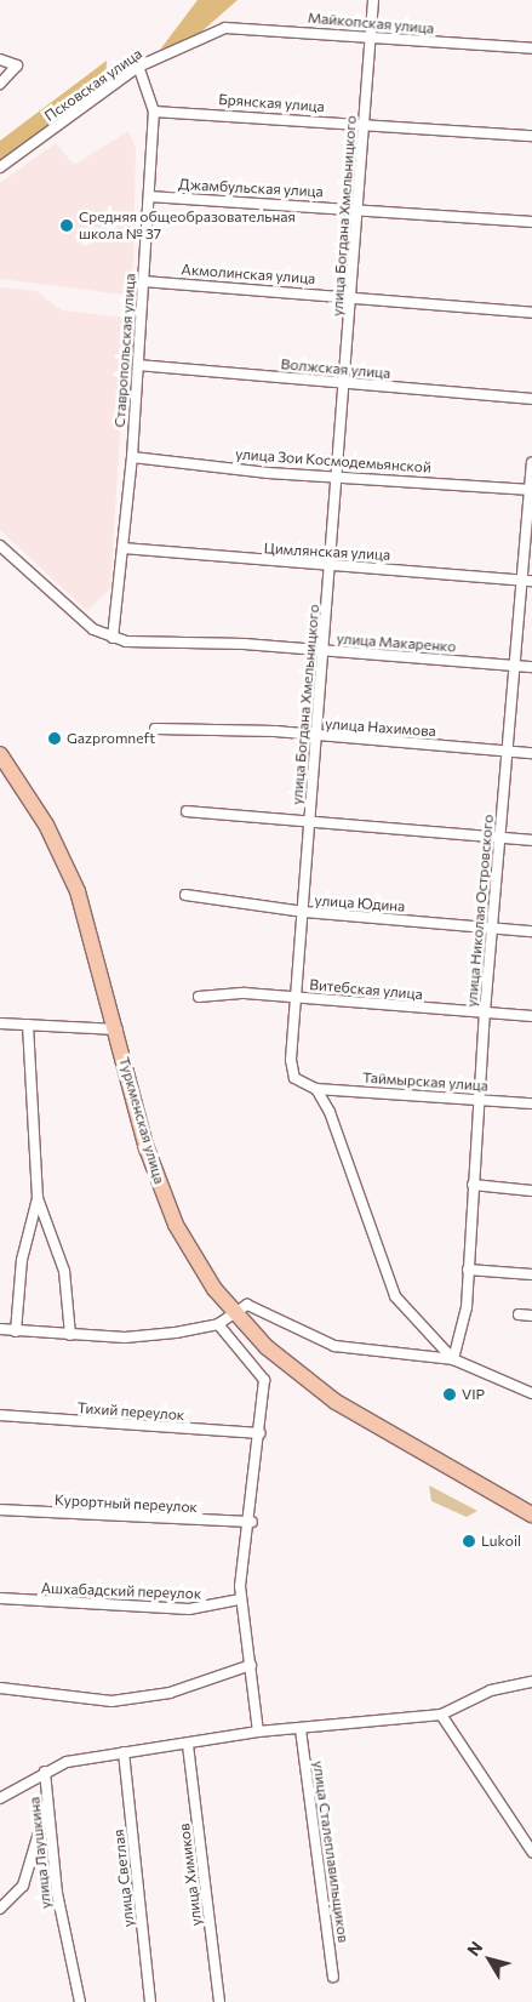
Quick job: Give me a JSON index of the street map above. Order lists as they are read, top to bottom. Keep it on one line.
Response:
{"streets":{"main road":["Туркменская улица"],"street":["Майкопская улица","Псковская улица","Брянская улица","Джамбульская улица","улица Богдана Хмельницкого","Акмолинская улица","Ставропольская улица","Волжская улица","улица Зои Космодемьянской","Цимлянская улица","улица Макаренко","улица Нахимова","улица Юдина","улица Николая Островского","Витебская улица","Таймырская улица","Тихий переулок","Курортный переулок","Ашхабадский переулок","улица Сталеплавильщиков","улица Лаушкина","улица Химиков","улица Светлая"]},"crossings":[["Майкопская улица","Псковская улица"],["Майкопская улица","улица Богдана Хмельницкого"],["Псковская улица","Ставропольская улица"],["Брянская улица","улица Богдана Хмельницкого"],["Брянская улица","Ставропольская улица"],["Джамбульская улица","улица Богдана Хмельницкого"],["Джамбульская улица","Ставропольская улица"],["улица Богдана Хмельницкого","Акмолинская улица"],["улица Богдана Хмельницкого","Волжская улица"],["улица Богдана Хмельницкого","улица Зои Космодемьянской"],["улица Богдана Хмельницкого","Цимлянская улица"],["улица Богдана Хмельницкого","улица Макаренко"],["улица Богдана Хмельницкого","улица Нахимова"],["улица Богдана Хмельницкого","улица Юдина"],["улица Богдана Хмельницкого","улица Николая Островского"],["улица Богдана Хмельницкого","Витебская улица"],["улица Богдана Хмельницкого","Таймырская улица"],["Акмолинская улица","Ставропольская улица"],["Ставропольская улица","Волжская улица"],["Ставропольская улица","улица Зои Космодемьянской"],["Ставропольская улица","Цимлянская улица"],["Ставропольская улица","улица Макаренко"],["улица Зои Космодемьянской","улица Николая Островского"],["Цимлянская улица","улица Николая Островского"],["улица Макаренко","улица Николая Островского"],["улица Нахимова","улица Николая Островского"],["улица Юдина","улица Николая Островского"],["улица Николая Островского","Витебская улица"],["улица Николая Островского","Таймырская улица"]],"places":["Средняя общеобразовательная школа № 37","Gazpromneft","VIP","Lukoil"],"north":"top left"}
